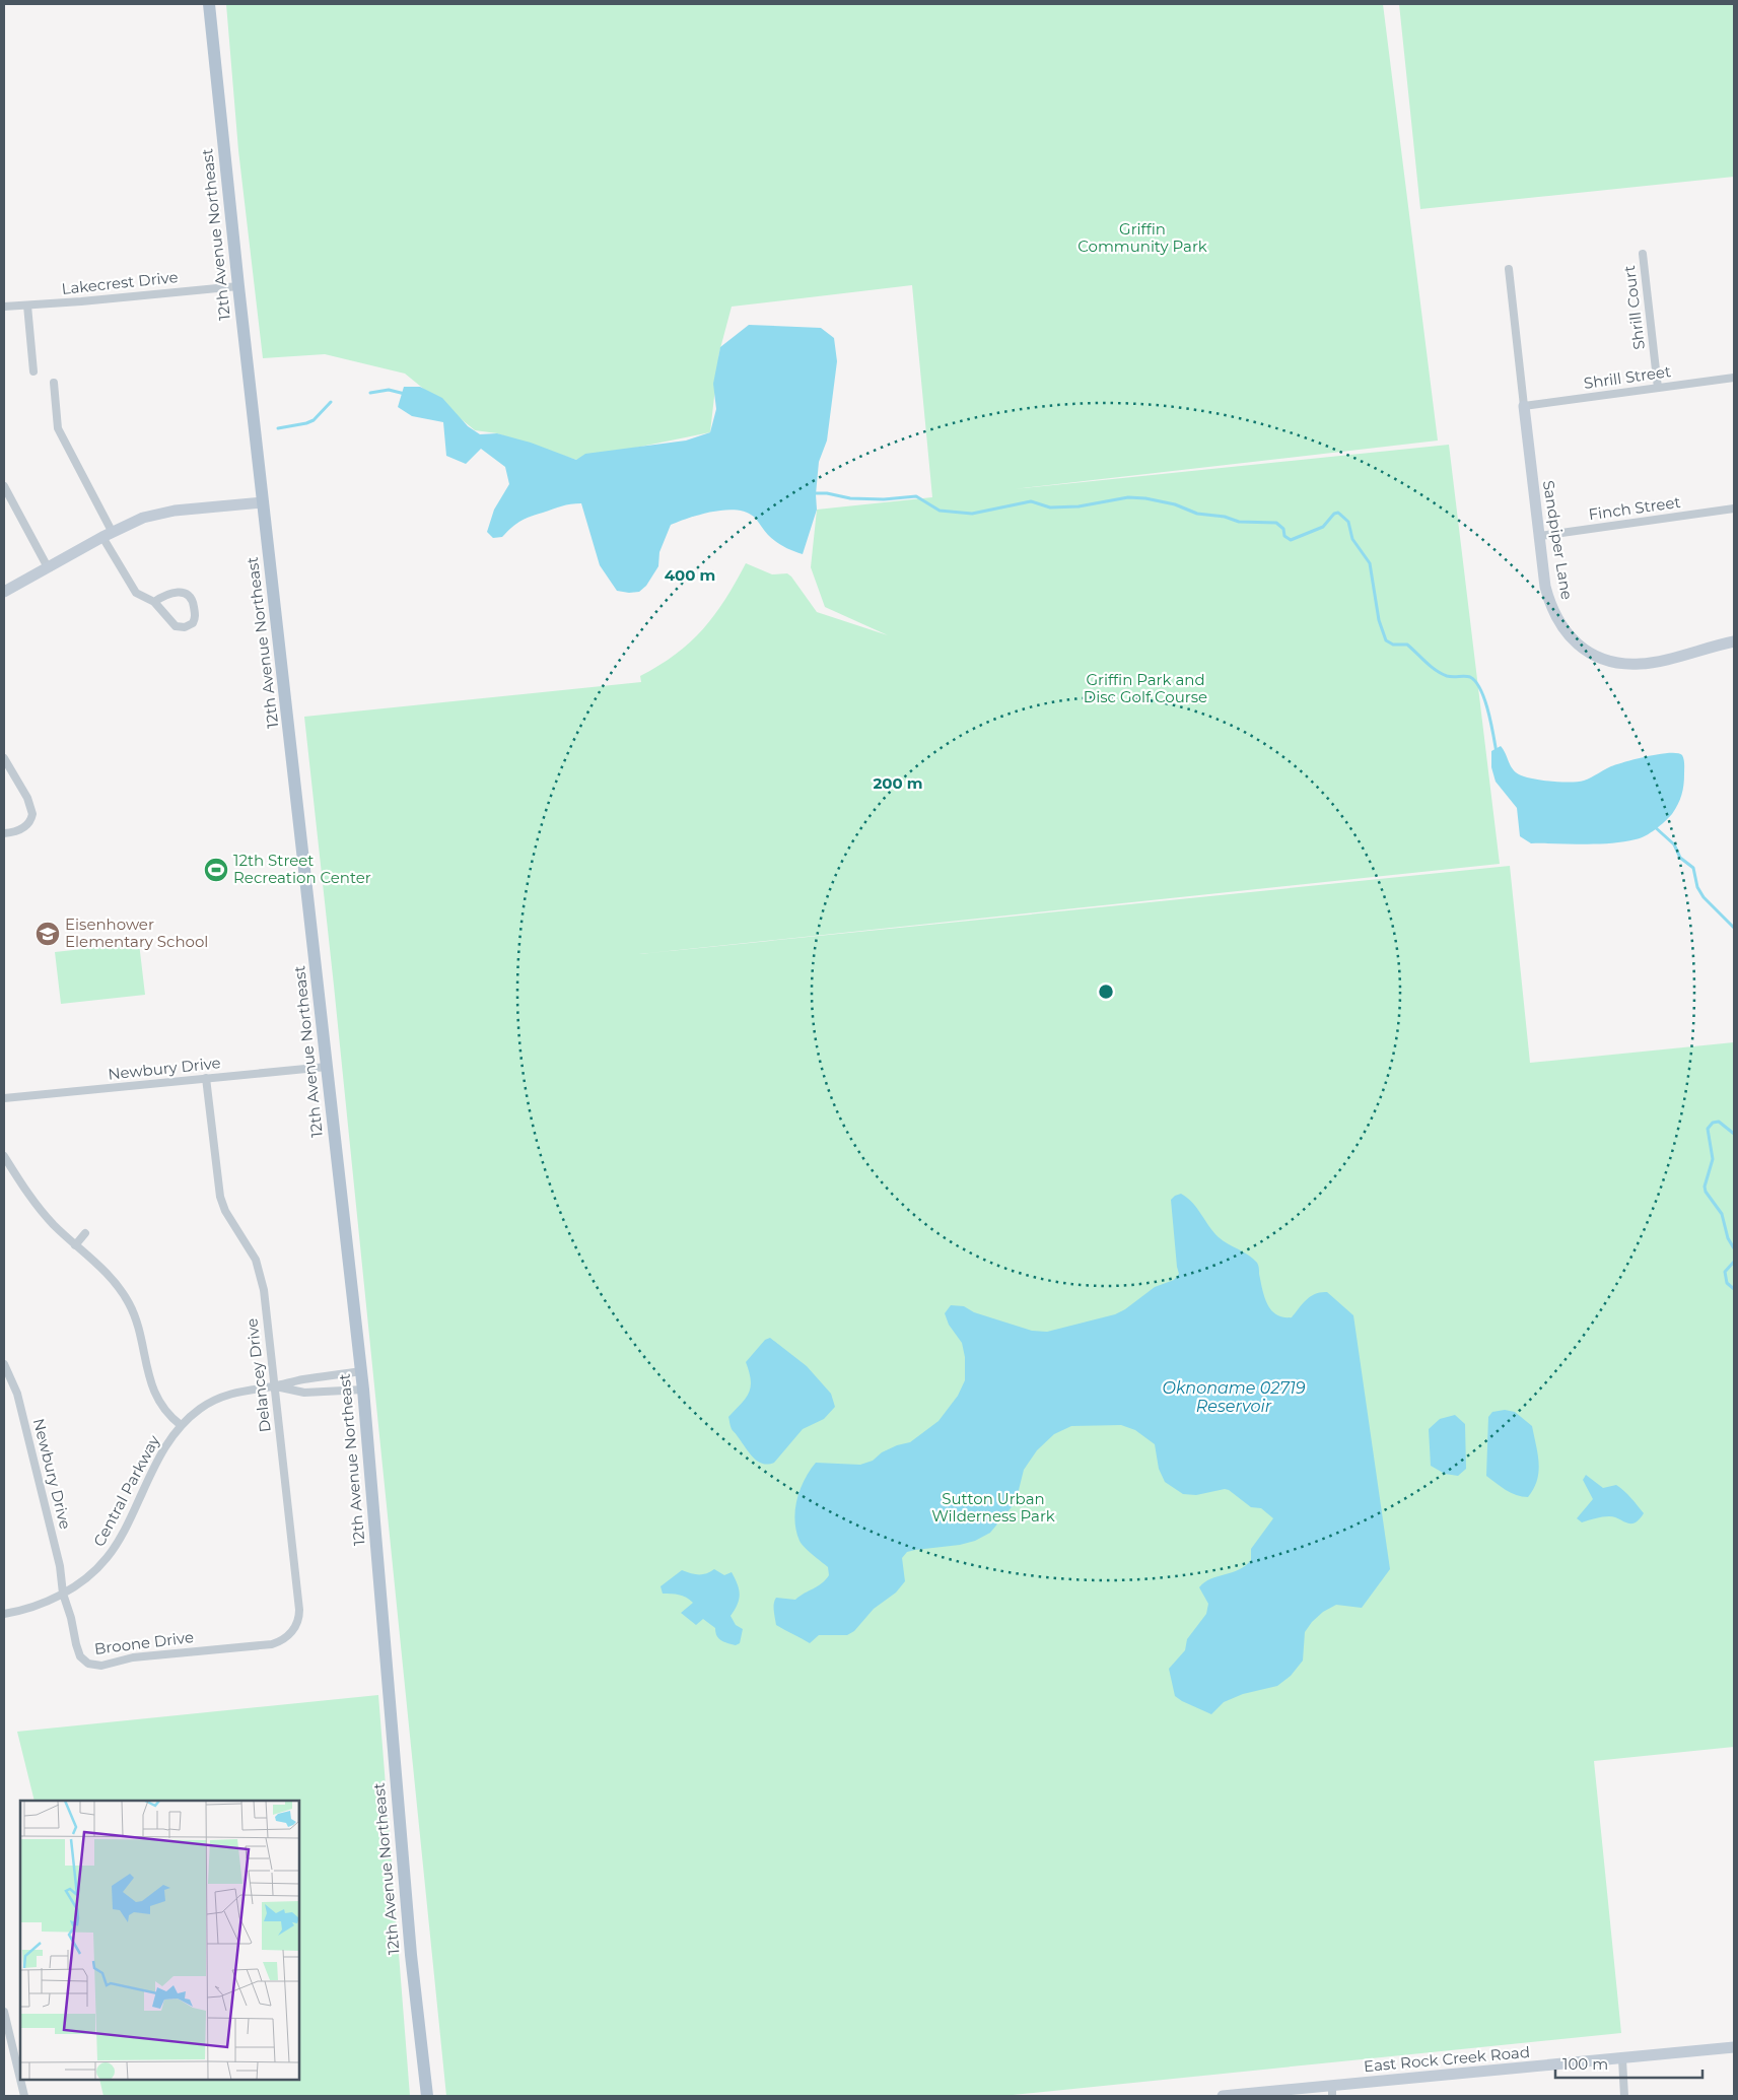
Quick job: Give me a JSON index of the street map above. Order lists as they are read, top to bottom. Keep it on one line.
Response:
{"streets":{"main road":["12th Avenue Northeast"],"street":["Lakecrest Drive","Shrill Court","Shrill Street","Finch Street","Sandpiper Lane","Newbury Drive","Delancey Drive","Central Parkway","Broone Drive","East Rock Creek Road"]},"crossings":[["12th Avenue Northeast","Lakecrest Drive"],["12th Avenue Northeast","Newbury Drive"],["12th Avenue Northeast","Central Parkway"],["Shrill Court","Shrill Street"],["Shrill Street","Sandpiper Lane"],["Finch Street","Sandpiper Lane"],["Newbury Drive","Delancey Drive"],["Newbury Drive","Central Parkway"],["Newbury Drive","Broone Drive"],["Delancey Drive","Central Parkway"],["Delancey Drive","Broone Drive"],["Central Parkway","Broone Drive"]],"water":["Oknoname 02719 Reservoir"],"parks":["Griffin Community Park","Griffin Park and Disc Golf Course","Sutton Urban Wilderness Park"],"places":{"sports":["12th Street Recreation Center"],"school or university":["Eisenhower Elementary School"]},"scale_bar":"100 m","rings":["400 m","200 m"]}
